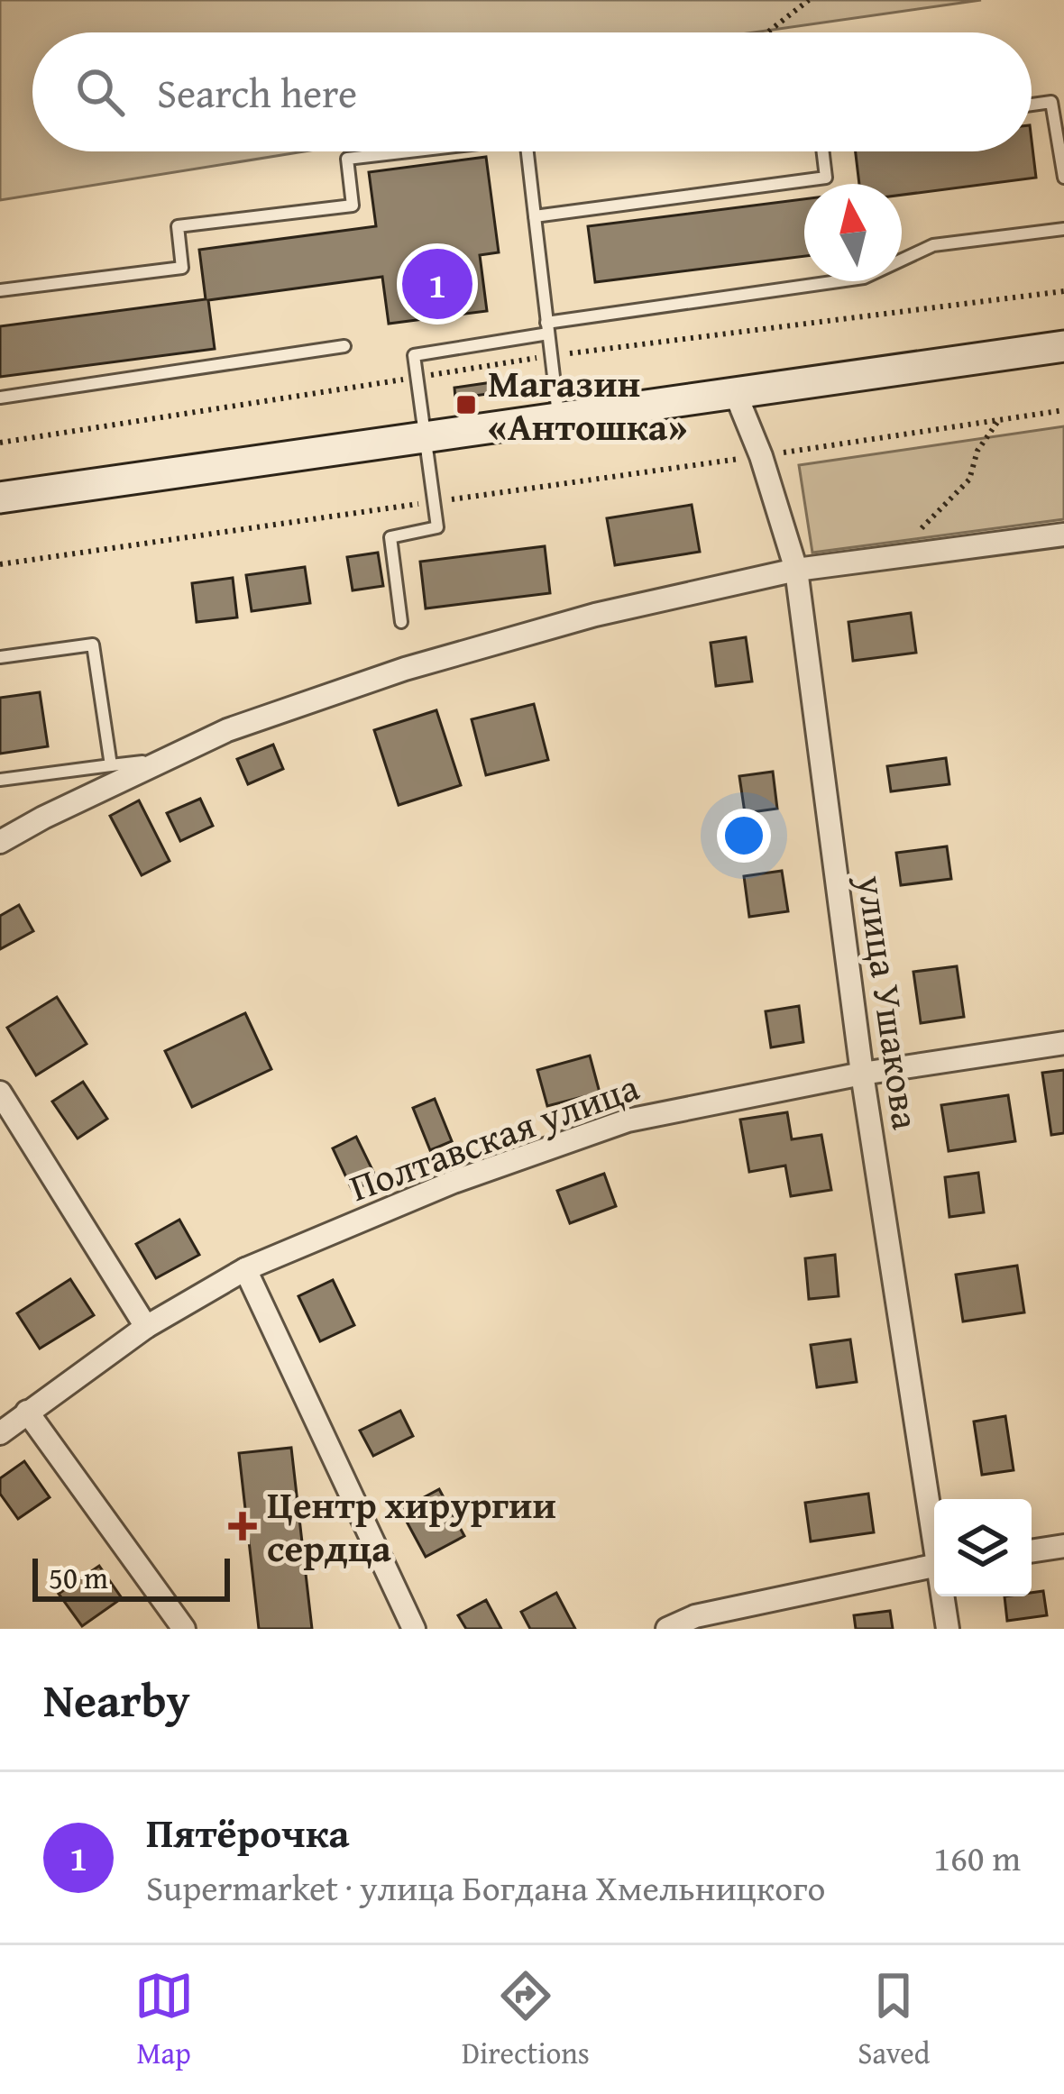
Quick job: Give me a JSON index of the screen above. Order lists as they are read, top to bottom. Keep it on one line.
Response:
{"streets":{"street":["улица Ушакова","Полтавская улица"]},"crossings":[["улица Ушакова","Полтавская улица"]],"places":{"transit":["Магазин «Антошка»"],"health":["Центр хирургии сердца"]},"scale_bar":"50 m","north":"top","page":{"search":"Search here","pins":"1","scale":"50 m","heading":"Nearby","list":[{"mark":"1","name":"Пятёрочка","note":"Supermarket · улица Богдана Хмельницкого","value":"160 m"}],"nav":["Map","Directions","Saved"]}}
